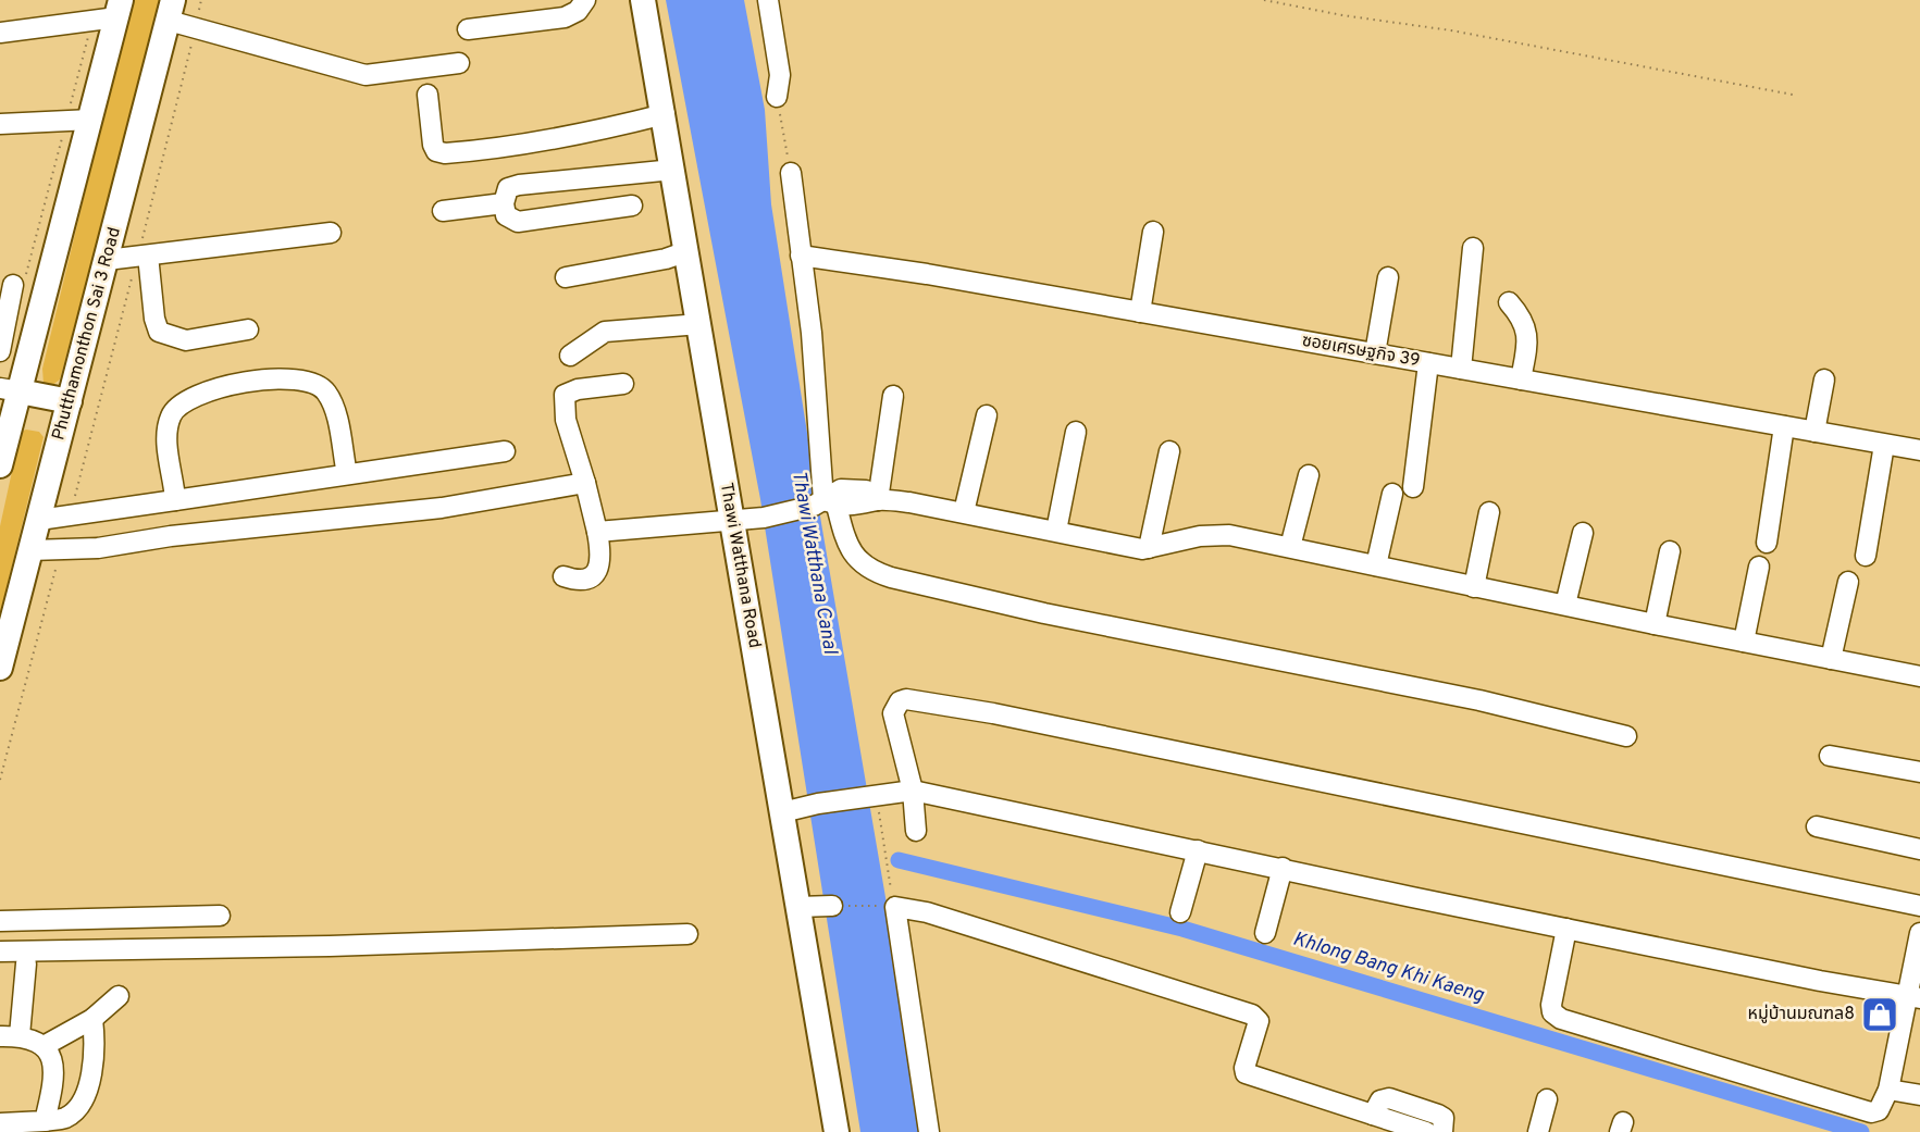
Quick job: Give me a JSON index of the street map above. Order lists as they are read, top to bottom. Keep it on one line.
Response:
{"streets":{"main road":["Phutthamonthon Sai 3 Road","Thawi Watthana Road"],"street":["ซอยเศรษฐกิจ 39"]},"water":["Thawi Watthana Canal","Khlong Bang Khi Kaeng"],"places":{"shop":["หมู่บ้านมณฑล8"]}}
